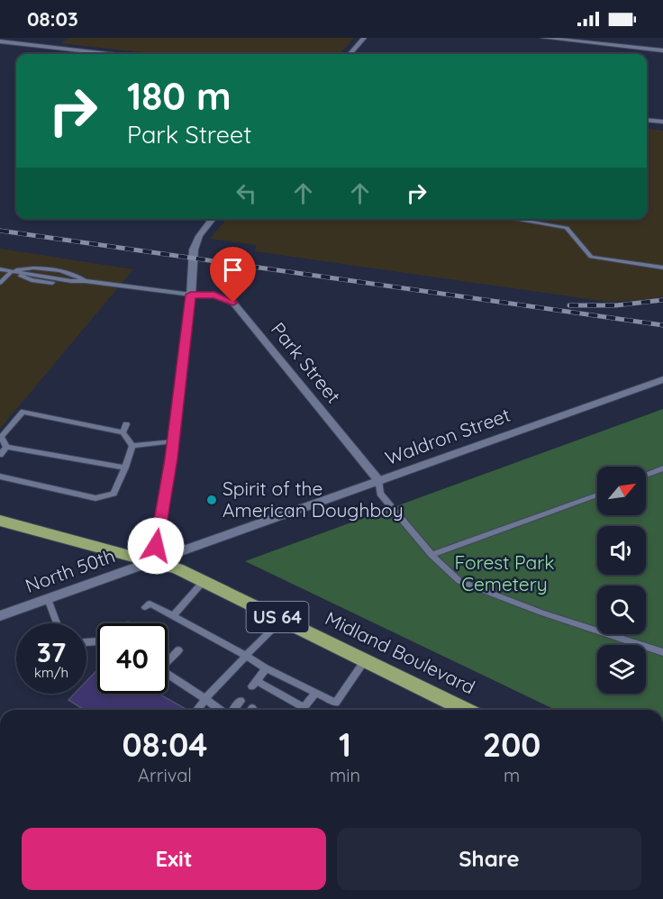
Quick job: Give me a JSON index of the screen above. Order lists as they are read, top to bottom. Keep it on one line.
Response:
{"streets":{"main road":["US 64","Midland Boulevard"],"street":["Park Street","Waldron Street","North 50th"]},"crossings":[["Park Street","Waldron Street"],["Waldron Street","North 50th"],["Waldron Street","Midland Boulevard"],["North 50th","Midland Boulevard"]],"parks":["Forest Park Cemetery"],"places":["Spirit of the American Doughboy"],"north":"top right","page":{"status":"08:03","turn":["180 m","Park Street"],"speed":"37 km/h","limit":"40","eta":["08:04","Arrival","1","min","200","m"],"buttons":["Exit","Share"]}}
